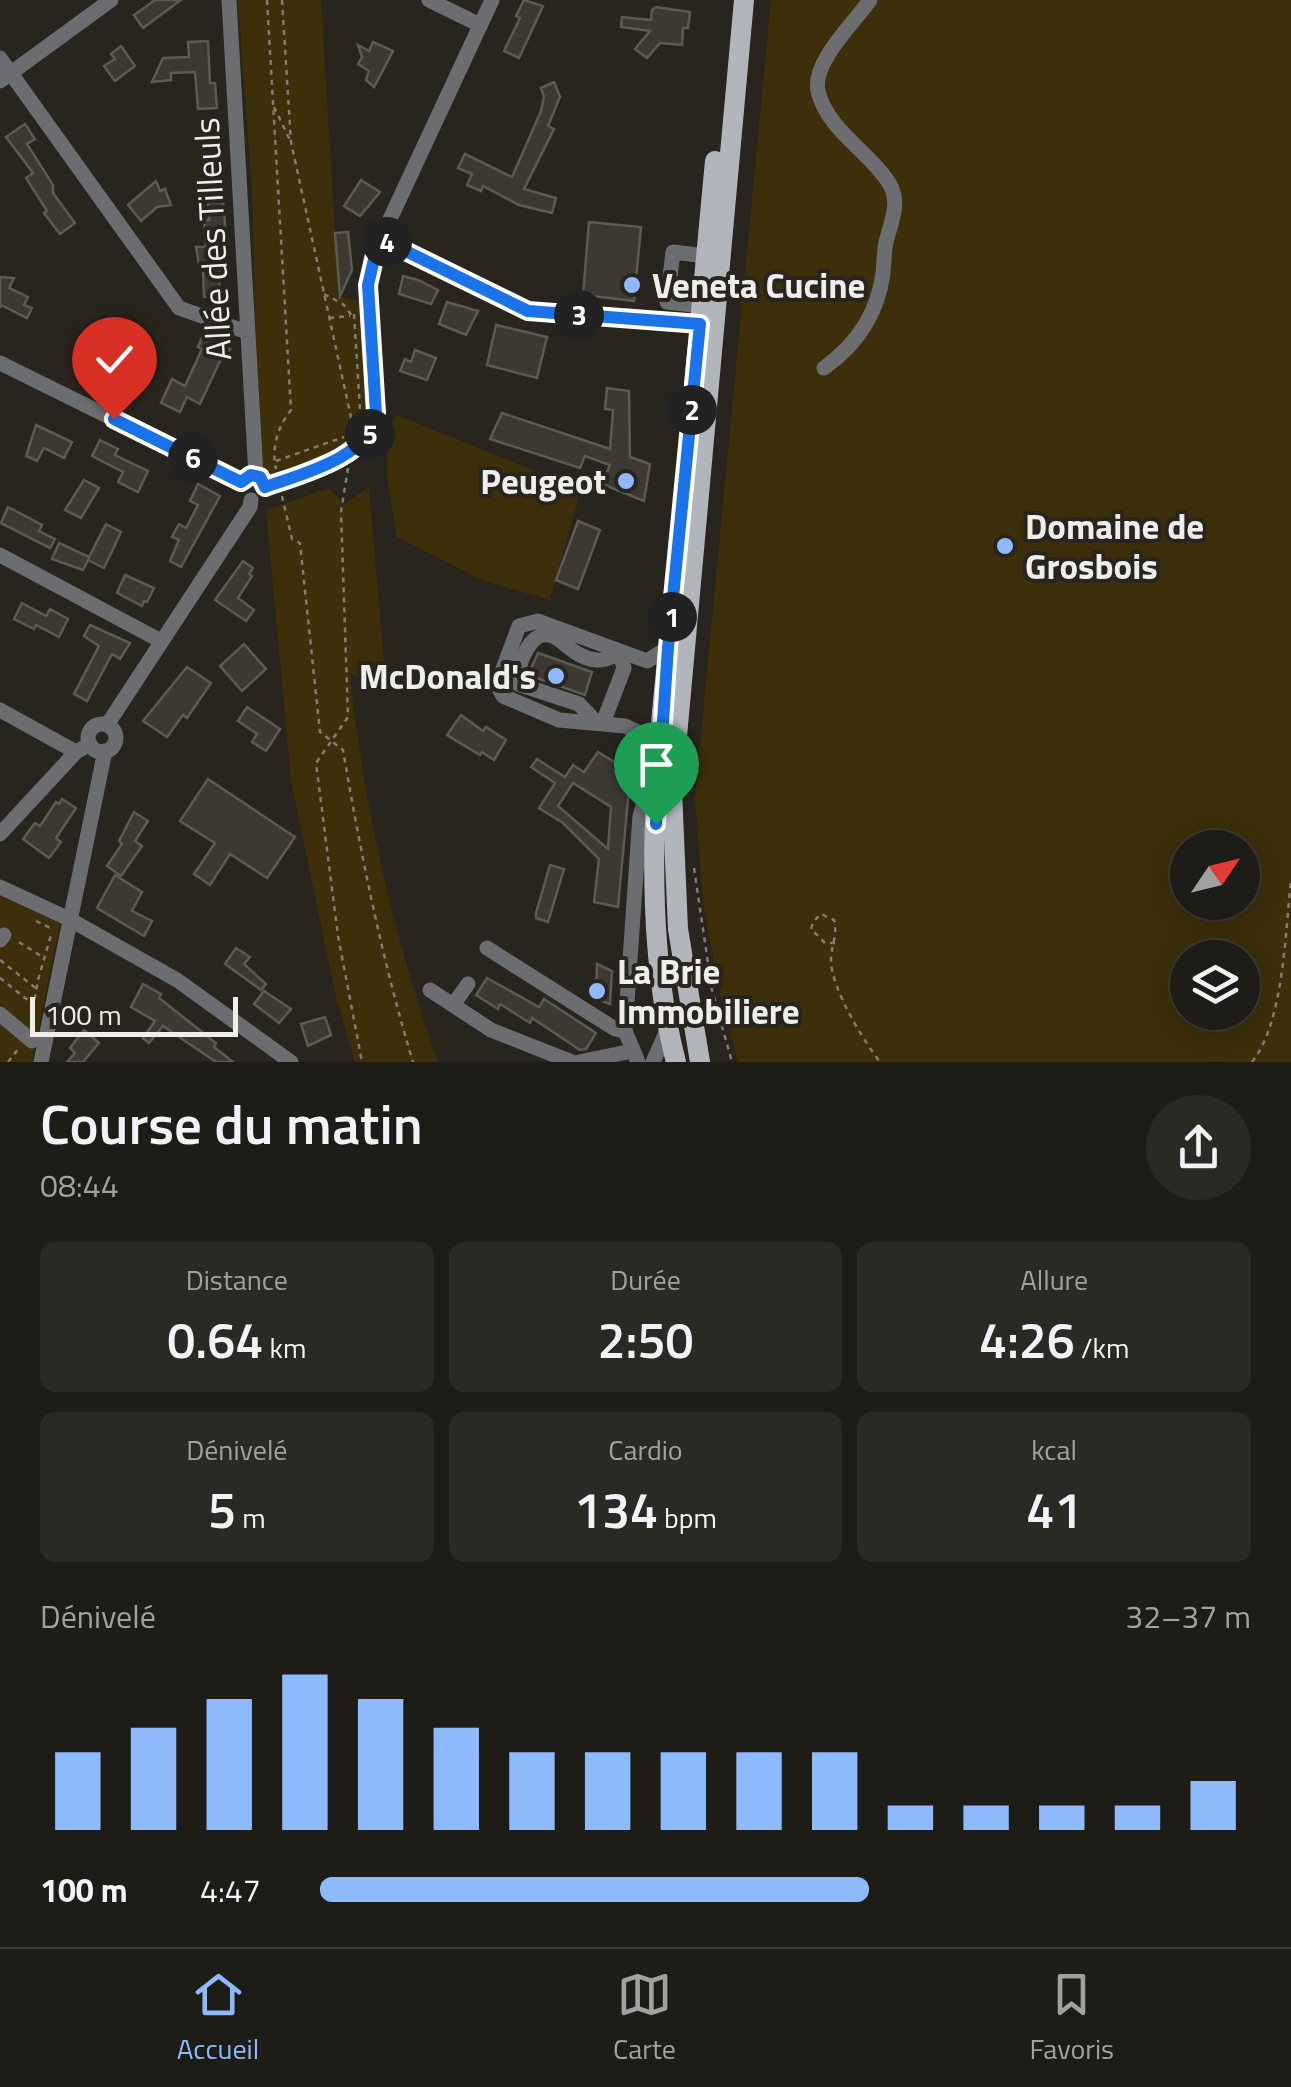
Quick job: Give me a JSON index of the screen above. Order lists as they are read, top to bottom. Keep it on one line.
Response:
{"streets":{"street":["Allée des Tilleuls"]},"places":["Veneta Cucine","Peugeot","Domaine de Grosbois","McDonald's","La Brie Immobiliere"],"scale_bar":"100 m","north":"top right","page":{"pins":["4","3","2","5","6","1"],"scale":"100 m","heading":["Course du matin","08:44"],"stats":[["Distance","0.64 km"],["Durée","2:50"],["Allure","4:26 /km"],["Dénivelé","5 m"],["Cardio","134 bpm"],["kcal","41"]],"chart":["Dénivelé","32–37 m"],"list":[{"name":"100 m","note":"4:47"}],"tabs":["Accueil","Carte","Favoris"]}}
